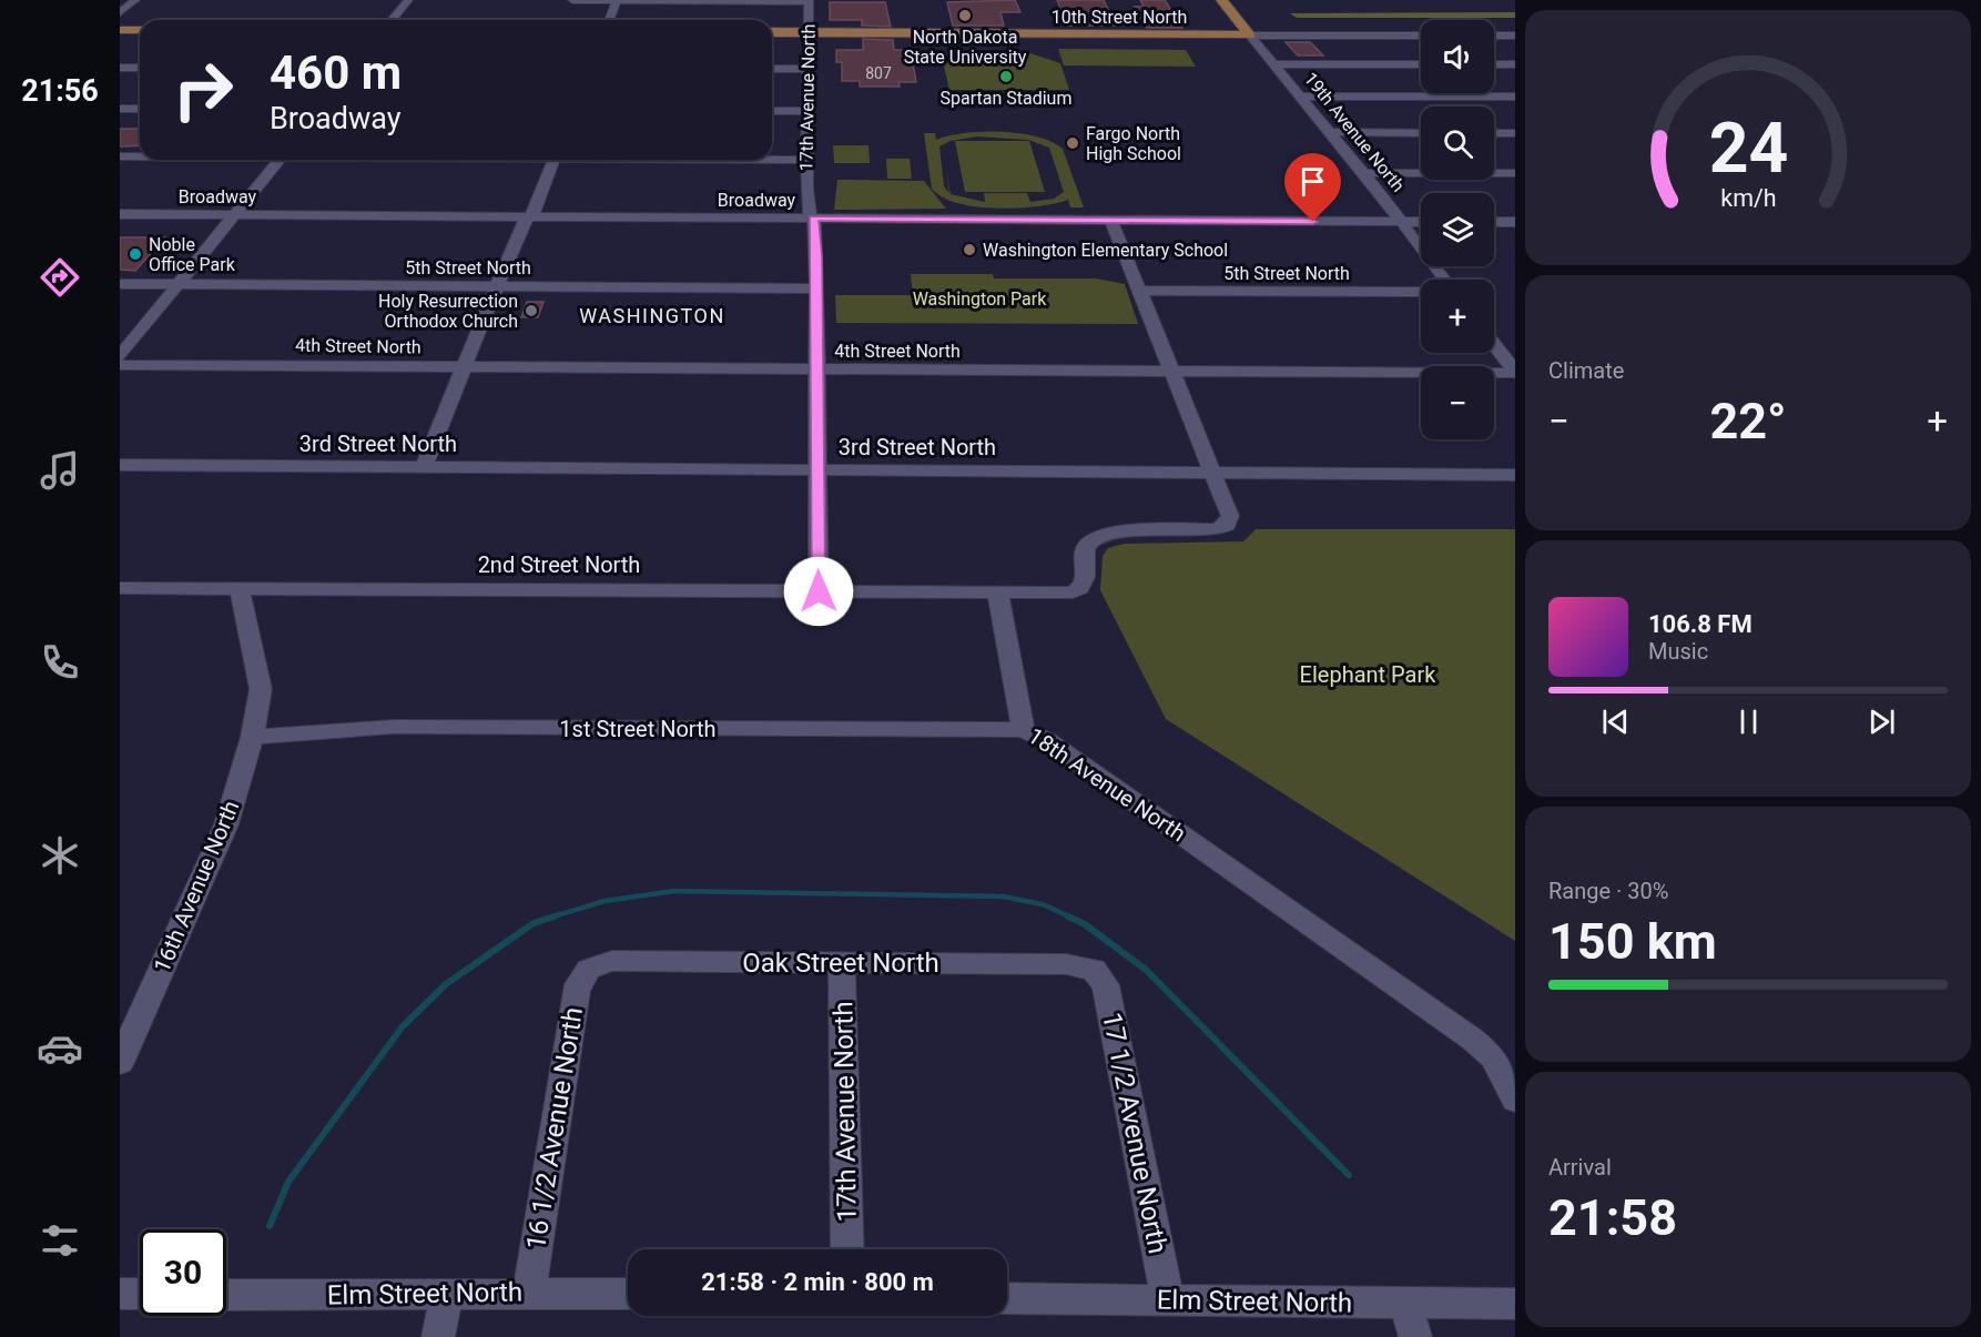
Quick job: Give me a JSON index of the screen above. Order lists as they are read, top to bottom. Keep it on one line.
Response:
{"streets":{"main road":["10th Street North","19th Avenue North"],"street":["17th Avenue North","Broadway","5th Street North","4th Street North","3rd Street North","2nd Street North","1st Street North","18th Avenue North","16th Avenue North","Oak Street North","16 1/2 Avenue North","17 1/2 Avenue North","Elm Street North"]},"crossings":[["10th Street North","17th Avenue North"],["10th Street North","19th Avenue North"],["17th Avenue North","Broadway"],["17th Avenue North","5th Street North"],["17th Avenue North","4th Street North"],["17th Avenue North","3rd Street North"],["17th Avenue North","2nd Street North"],["17th Avenue North","Oak Street North"],["19th Avenue North","Broadway"],["2nd Street North","18th Avenue North"],["2nd Street North","16th Avenue North"],["1st Street North","18th Avenue North"],["1st Street North","16th Avenue North"],["Oak Street North","16 1/2 Avenue North"],["Oak Street North","17 1/2 Avenue North"],["16 1/2 Avenue North","Elm Street North"],["17 1/2 Avenue North","Elm Street North"]],"districts":["WASHINGTON"],"parks":["Washington Park","Elephant Park"],"places":["North Dakota State University","Spartan Stadium","Fargo North High School","Washington Elementary School","Noble Office Park","Holy Resurrection Orthodox Church"],"house_numbers":["807"],"page":{"tabs":"21:56","map_buttons":["+","−"],"turn":["460 m","Broadway"],"tile":["Climate",["Range · 30%","150 km"],["Arrival","21:58"]],"heat":["−","22°","+"],"song":["106.8 FM","Music"],"limit":"30","trip":"21:58 · 2 min · 800 m","gauge":["24","km/h"]}}
